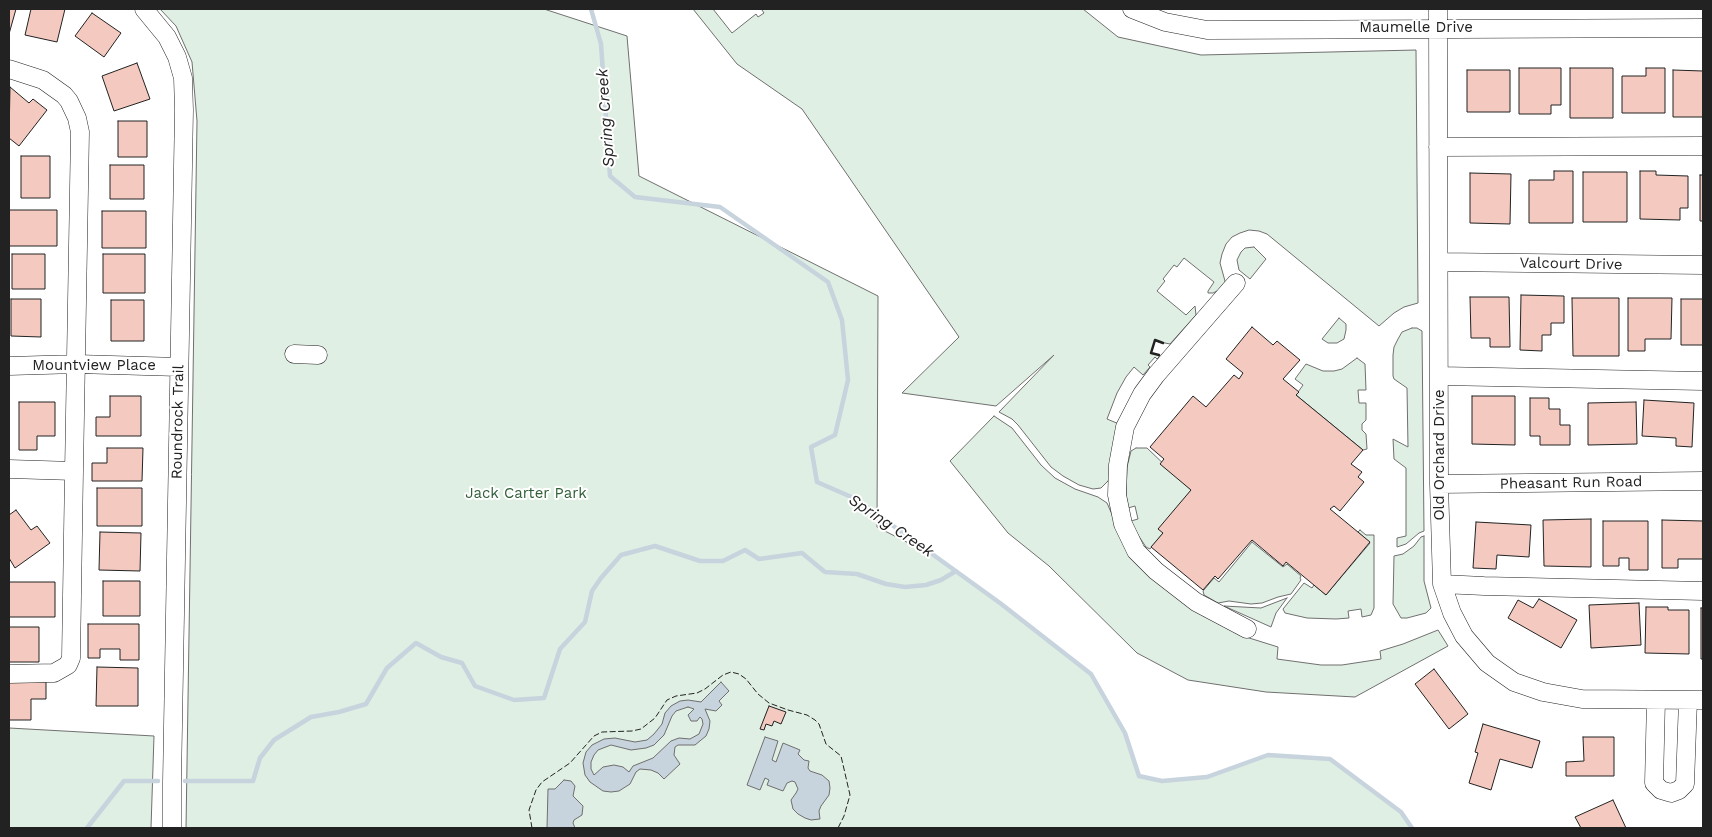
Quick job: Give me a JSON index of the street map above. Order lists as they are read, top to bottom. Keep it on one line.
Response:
{"streets":{"street":["Maumelle Drive","Valcourt Drive","Mountview Place","Roundrock Trail","Old Orchard Drive","Pheasant Run Road"]},"crossings":[["Maumelle Drive","Old Orchard Drive"],["Valcourt Drive","Old Orchard Drive"],["Mountview Place","Roundrock Trail"],["Old Orchard Drive","Pheasant Run Road"]],"water":["Spring Creek"],"parks":["Jack Carter Park"]}
